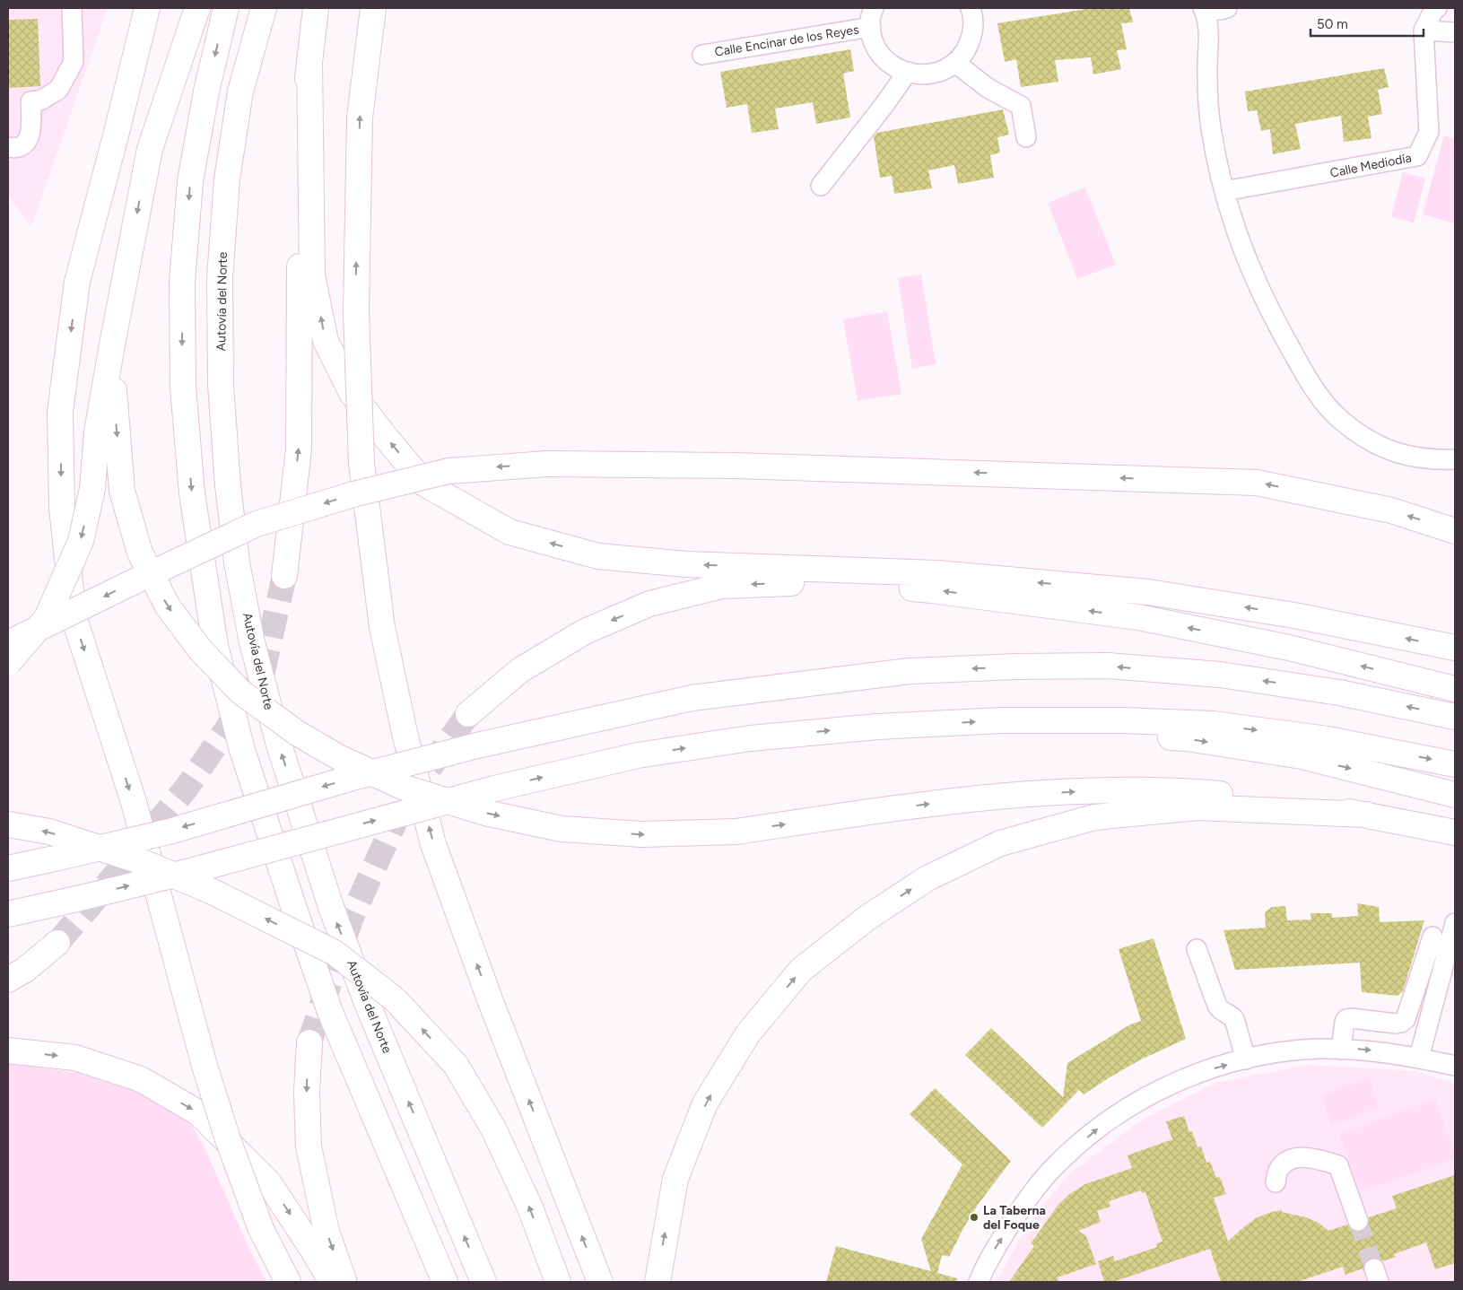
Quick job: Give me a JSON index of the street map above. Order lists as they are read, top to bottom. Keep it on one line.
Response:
{"streets":{"highway":["Autovía del Norte"],"street":["Calle Encinar de los Reyes","Calle Mediodía"]},"places":["La Taberna del Foque"],"scale_bar":"50 m"}
